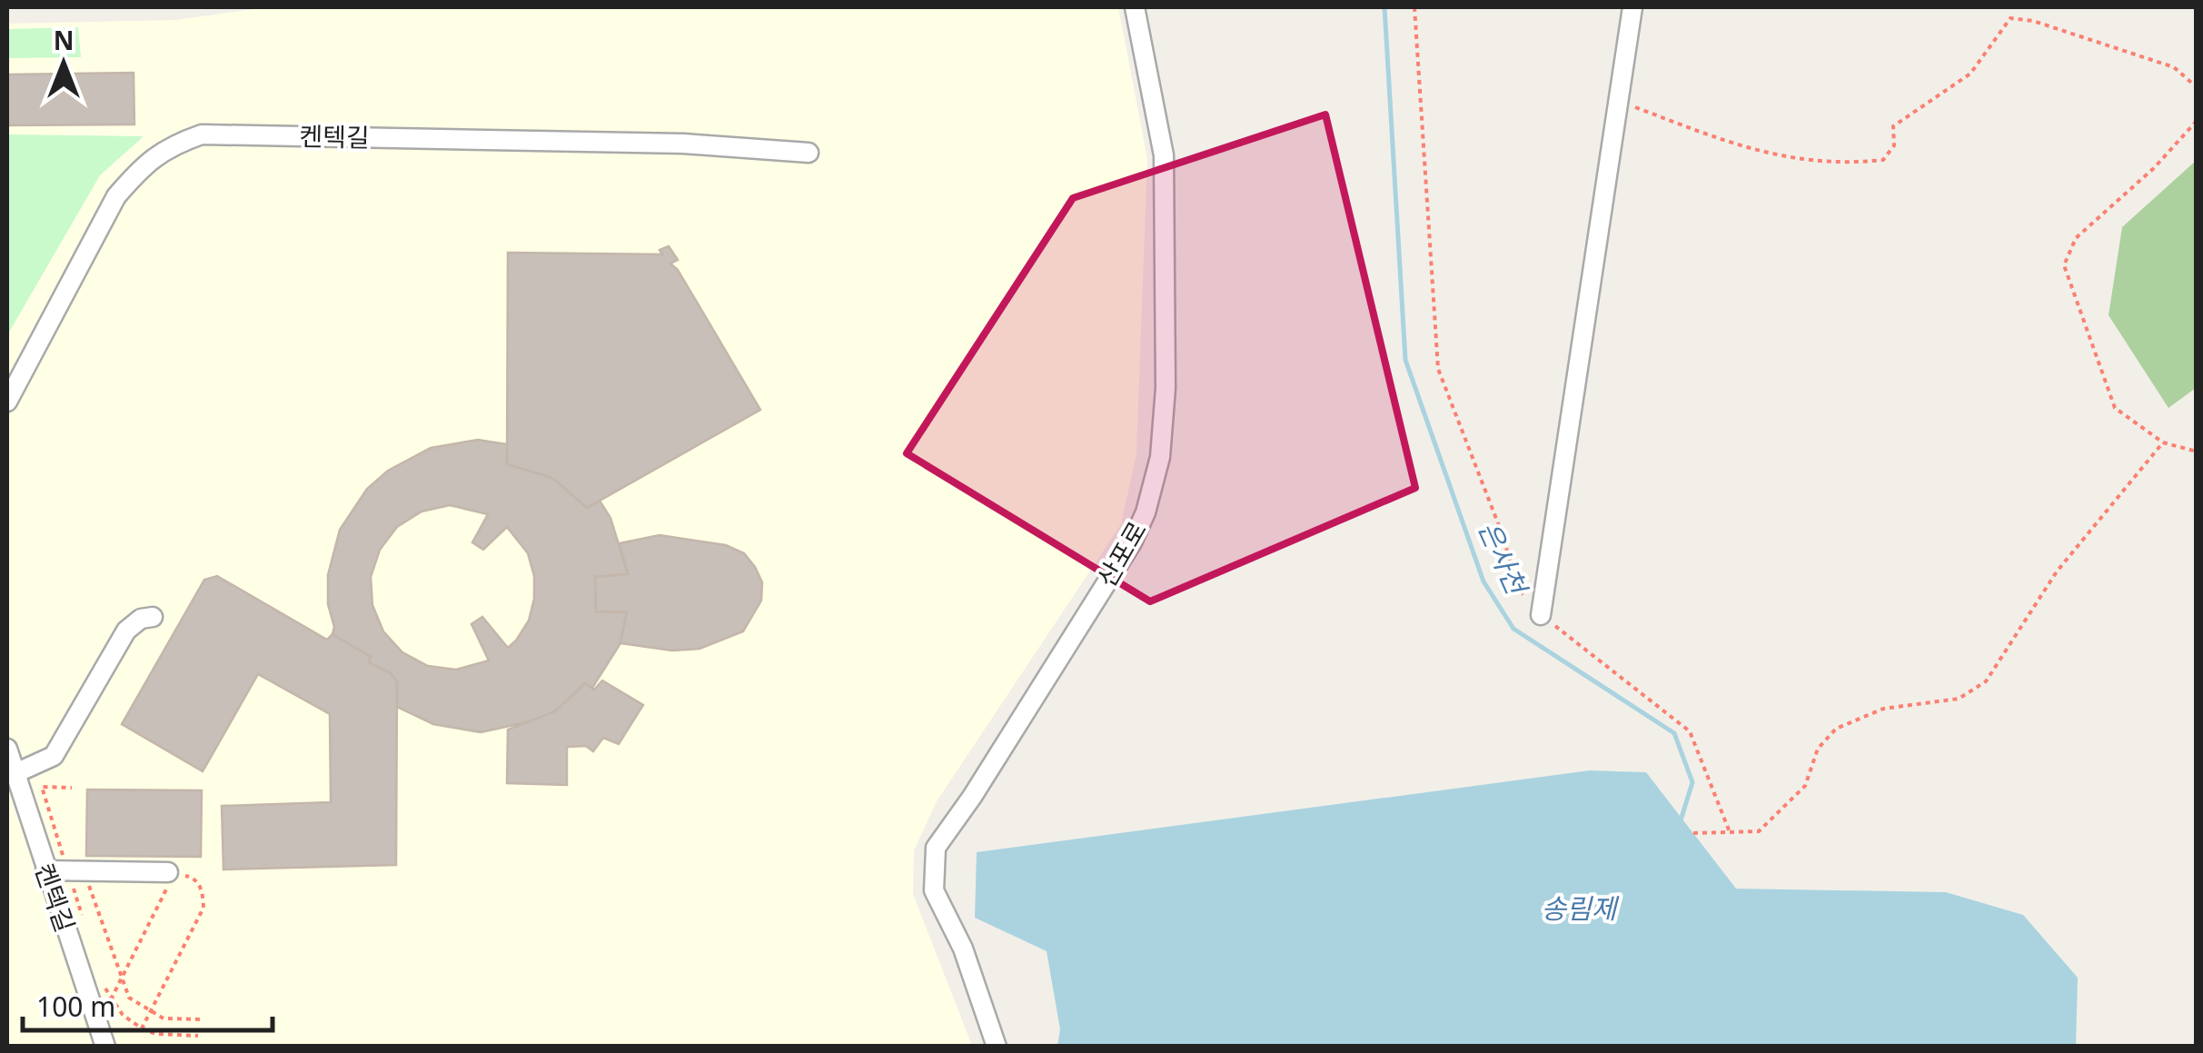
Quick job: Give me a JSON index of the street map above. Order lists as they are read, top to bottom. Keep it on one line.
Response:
{"streets":{"street":["켄텍길","산포로"]},"water":["은사천","송림제"],"scale_bar":"100 m","north":"top"}
